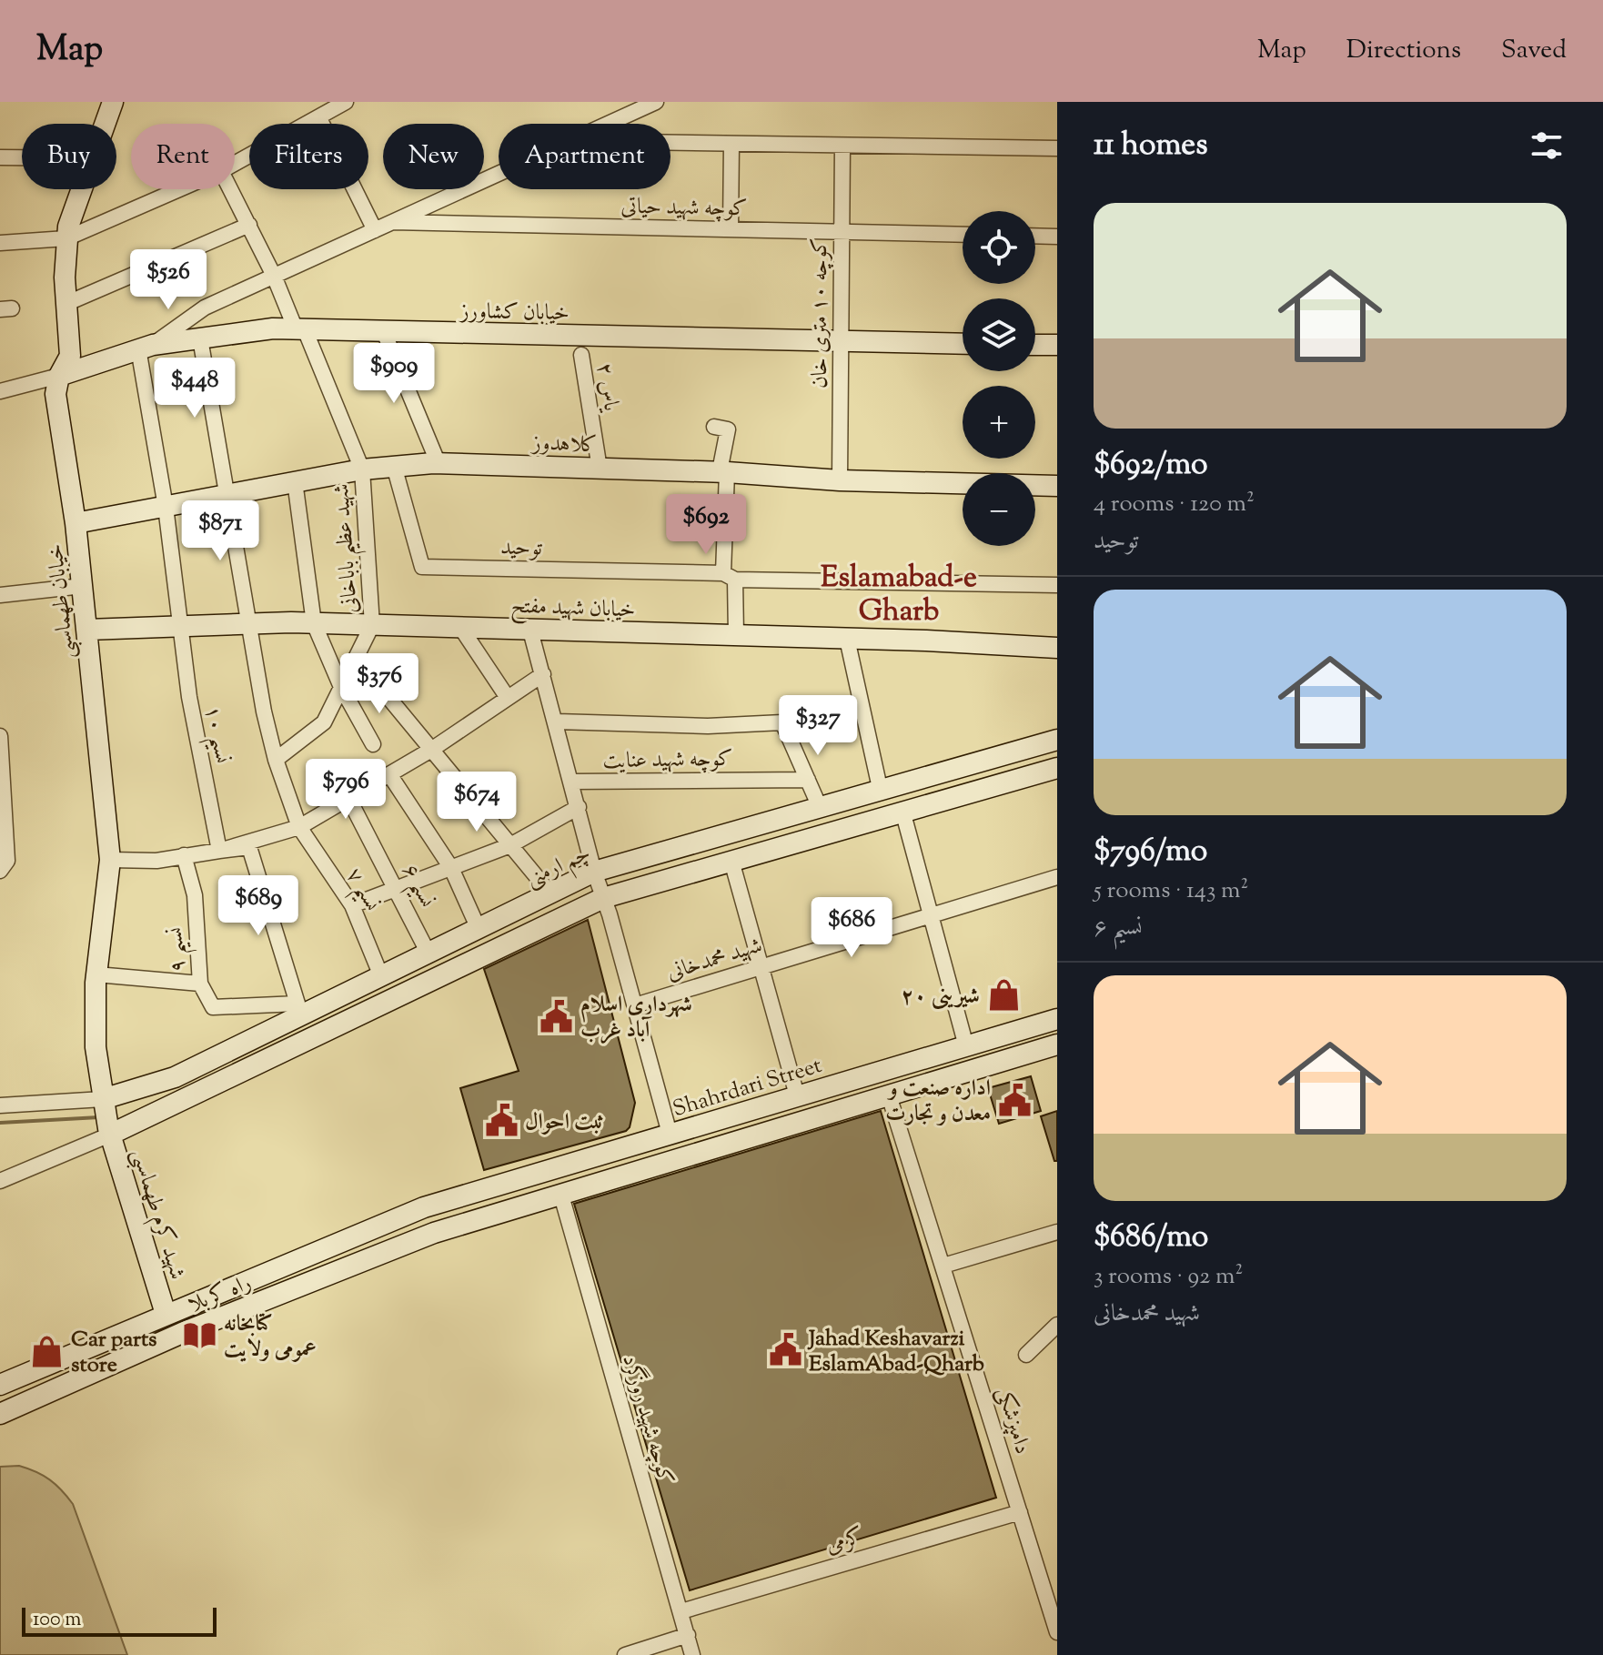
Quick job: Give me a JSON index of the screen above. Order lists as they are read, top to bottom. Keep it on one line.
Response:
{"streets":{"street":["کوچه شهید حیاتی","خیابان کشاورز","کوچه ۱۰ متری خان","یاس ۲","کلاهدوز","توحید","شهید عظیم باباخانی","خیابان طهماسبی","خیابان شهید مفتح","نسیم ۱۰","کوچه شهید عنایت","چم ارمنی","نسیم ۶","نسیم ۷","نسیم ۹","شهید محمدخانی","Shahrdari Street","شهید کرم طهماسبی","راه کربلا","کوچه شهید روزگرد","دامپزشکی","کرمی"]},"crossings":[["کوچه شهید حیاتی","کوچه ۱۰ متری خان"],["خیابان کشاورز","کوچه ۱۰ متری خان"],["خیابان کشاورز","شهید عظیم باباخانی"],["خیابان کشاورز","خیابان طهماسبی"],["خیابان کشاورز","نسیم ۱۰"],["خیابان کشاورز","نسیم ۷"],["کوچه ۱۰ متری خان","کلاهدوز"],["یاس ۲","کلاهدوز"],["کلاهدوز","توحید"],["کلاهدوز","شهید عظیم باباخانی"],["کلاهدوز","خیابان طهماسبی"],["کلاهدوز","نسیم ۱۰"],["کلاهدوز","نسیم ۷"],["شهید عظیم باباخانی","خیابان شهید مفتح"],["خیابان طهماسبی","خیابان شهید مفتح"],["خیابان طهماسبی","چم ارمنی"],["خیابان طهماسبی","نسیم ۹"],["خیابان طهماسبی","شهید کرم طهماسبی"],["خیابان شهید مفتح","نسیم ۱۰"],["خیابان شهید مفتح","نسیم ۷"],["چم ارمنی","نسیم ۶"],["چم ارمنی","نسیم ۷"],["چم ارمنی","شهید کرم طهماسبی"],["Shahrdari Street","راه کربلا"],["شهید کرم طهماسبی","راه کربلا"],["کوچه شهید روزگرد","کرمی"],["دامپزشکی","کرمی"]],"districts":["Eslamabad-e Gharb"],"places":{"shop":["شیرینی ۲۰","Car parts store"],"public building":["شهرداری اسلام آباد غرب","اداره صنعت و معدن و تجارت","ثبت احوال","Jahad Keshavarzi EslamAbad-Qharb"],"library":["کتابخانه عمومی ولایت"]},"scale_bar":"100 m","page":{"header":"Map","nav":["Map","Directions","Saved"],"heading":"11 homes","chip":["Buy","Rent","Filters","New","Apartment"],"list":[{"name":"$692/mo","note":"4 rooms · 120 m² · توحید"},{"name":"$796/mo","note":"5 rooms · 143 m² · نسیم ۶"},{"name":"$686/mo","note":"3 rooms · 92 m² · شهید محمدخانی"}],"map_buttons":["+","−"],"price":["$526","$909","$448","$692","$871","$376","$327","$796","$674","$689","$686"],"scale":"100 m"}}
